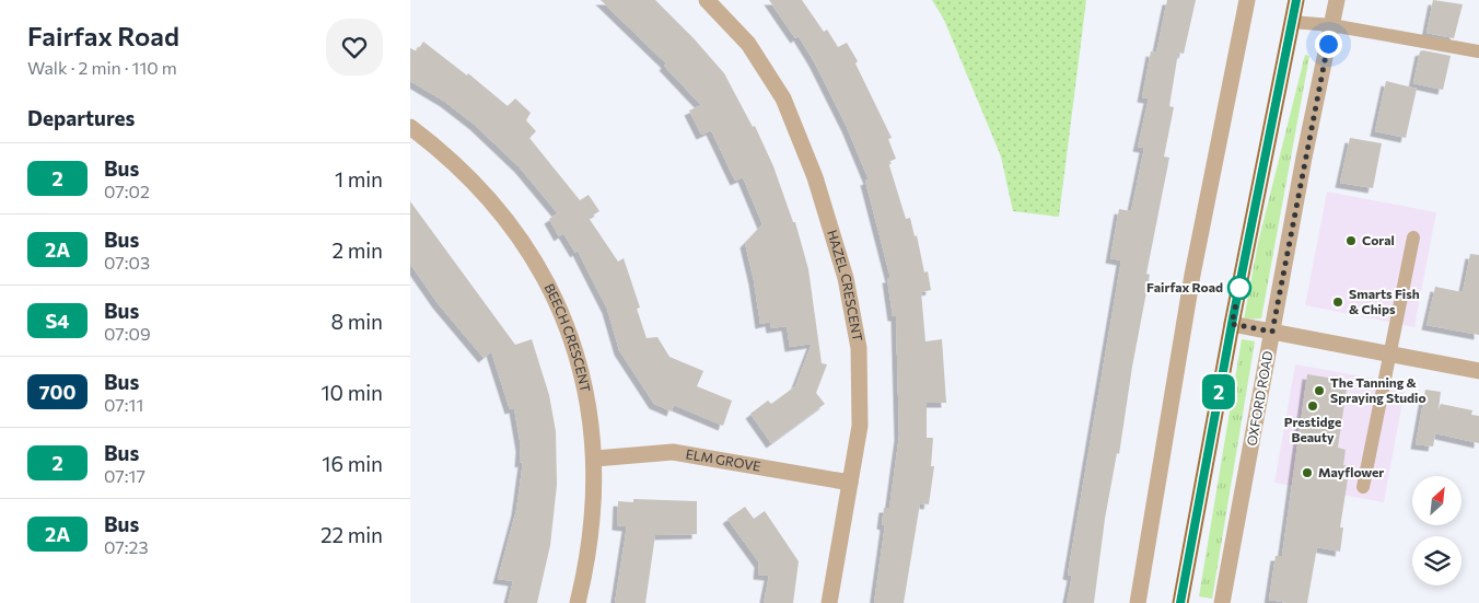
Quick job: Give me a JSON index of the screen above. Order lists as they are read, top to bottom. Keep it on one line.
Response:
{"streets":{"street":["HAZEL CRESCENT","BEECH CRESCENT","OXFORD ROAD","ELM GROVE"]},"crossings":[["HAZEL CRESCENT","ELM GROVE"],["BEECH CRESCENT","ELM GROVE"]],"places":["Coral","Fairfax Road","Smarts Fish & Chips","The Tanning & Spraying Studio","Prestidge Beauty","Mayflower"],"lines":["bus line 2"],"north":"top right","page":{"heading":[["Fairfax Road","Walk · 2 min · 110 m"],"Departures"],"on_map":"2","list":[{"mark":"2","name":"Bus","note":"07:02","value":"1 min"},{"mark":"2A","name":"Bus","note":"07:03","value":"2 min"},{"mark":"S4","name":"Bus","note":"07:09","value":"8 min"},{"mark":"700","name":"Bus","note":"07:11","value":"10 min"},{"mark":"2","name":"Bus","note":"07:17","value":"16 min"},{"mark":"2A","name":"Bus","note":"07:23","value":"22 min"}]}}
